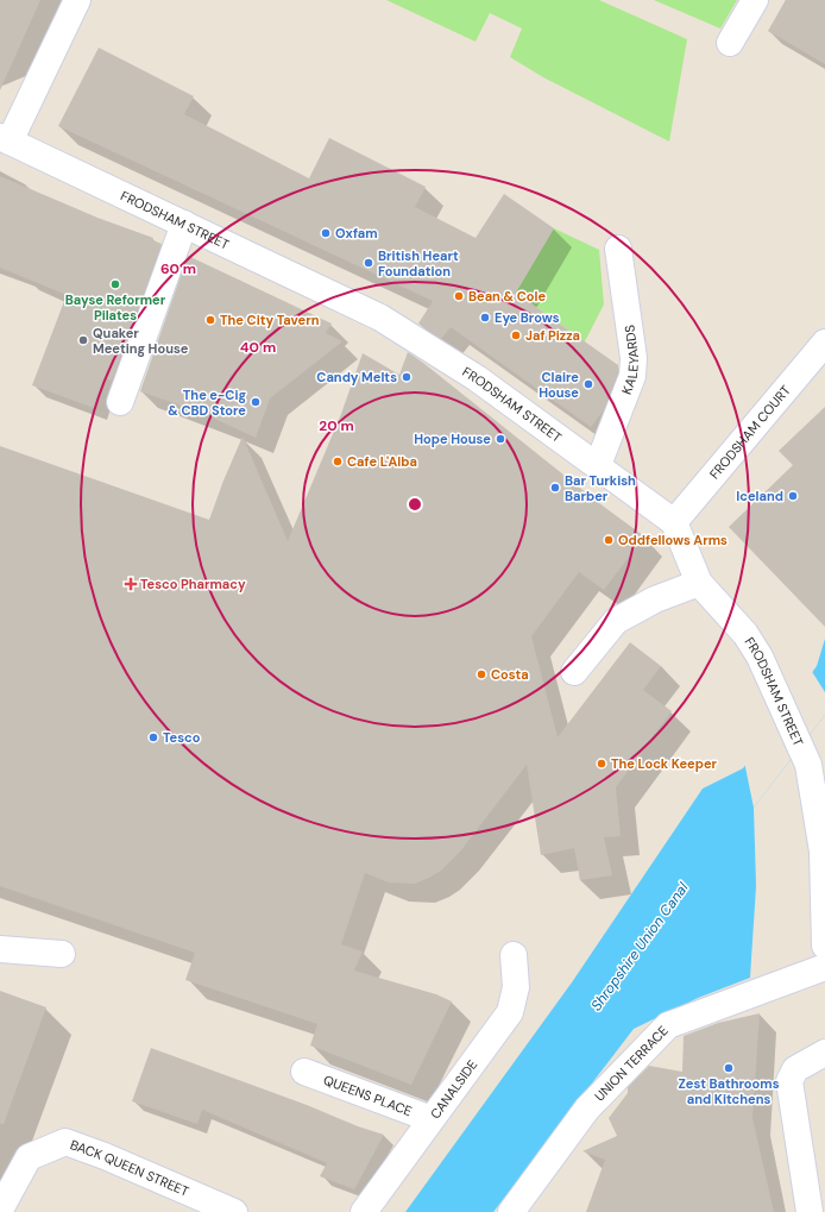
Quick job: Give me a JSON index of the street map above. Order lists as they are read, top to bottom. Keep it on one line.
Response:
{"streets":{"street":["FRODSHAM STREET","KALEYARDS","FRODSHAM COURT","UNION TERRACE","CANALSIDE","QUEENS PLACE","BACK QUEEN STREET"]},"crossings":[["FRODSHAM STREET","KALEYARDS"],["FRODSHAM STREET","FRODSHAM COURT"],["CANALSIDE","QUEENS PLACE"]],"water":["Shropshire Union Canal"],"places":{"other":["Oxfam","British Heart Foundation","Bayse Reformer Pilates","Bean & Cole","Eye Brows","The City Tavern","Jaf Pizza","Quaker Meeting House","Candy Melts","Claire House","The e-Cig & CBD Store","Hope House","Cafe L'Alba","Bar Turkish Barber","Iceland","Oddfellows Arms","Costa","Tesco","The Lock Keeper","Zest Bathrooms and Kitchens"],"health":["Tesco Pharmacy"]},"rings":["60 m","40 m","20 m"]}
